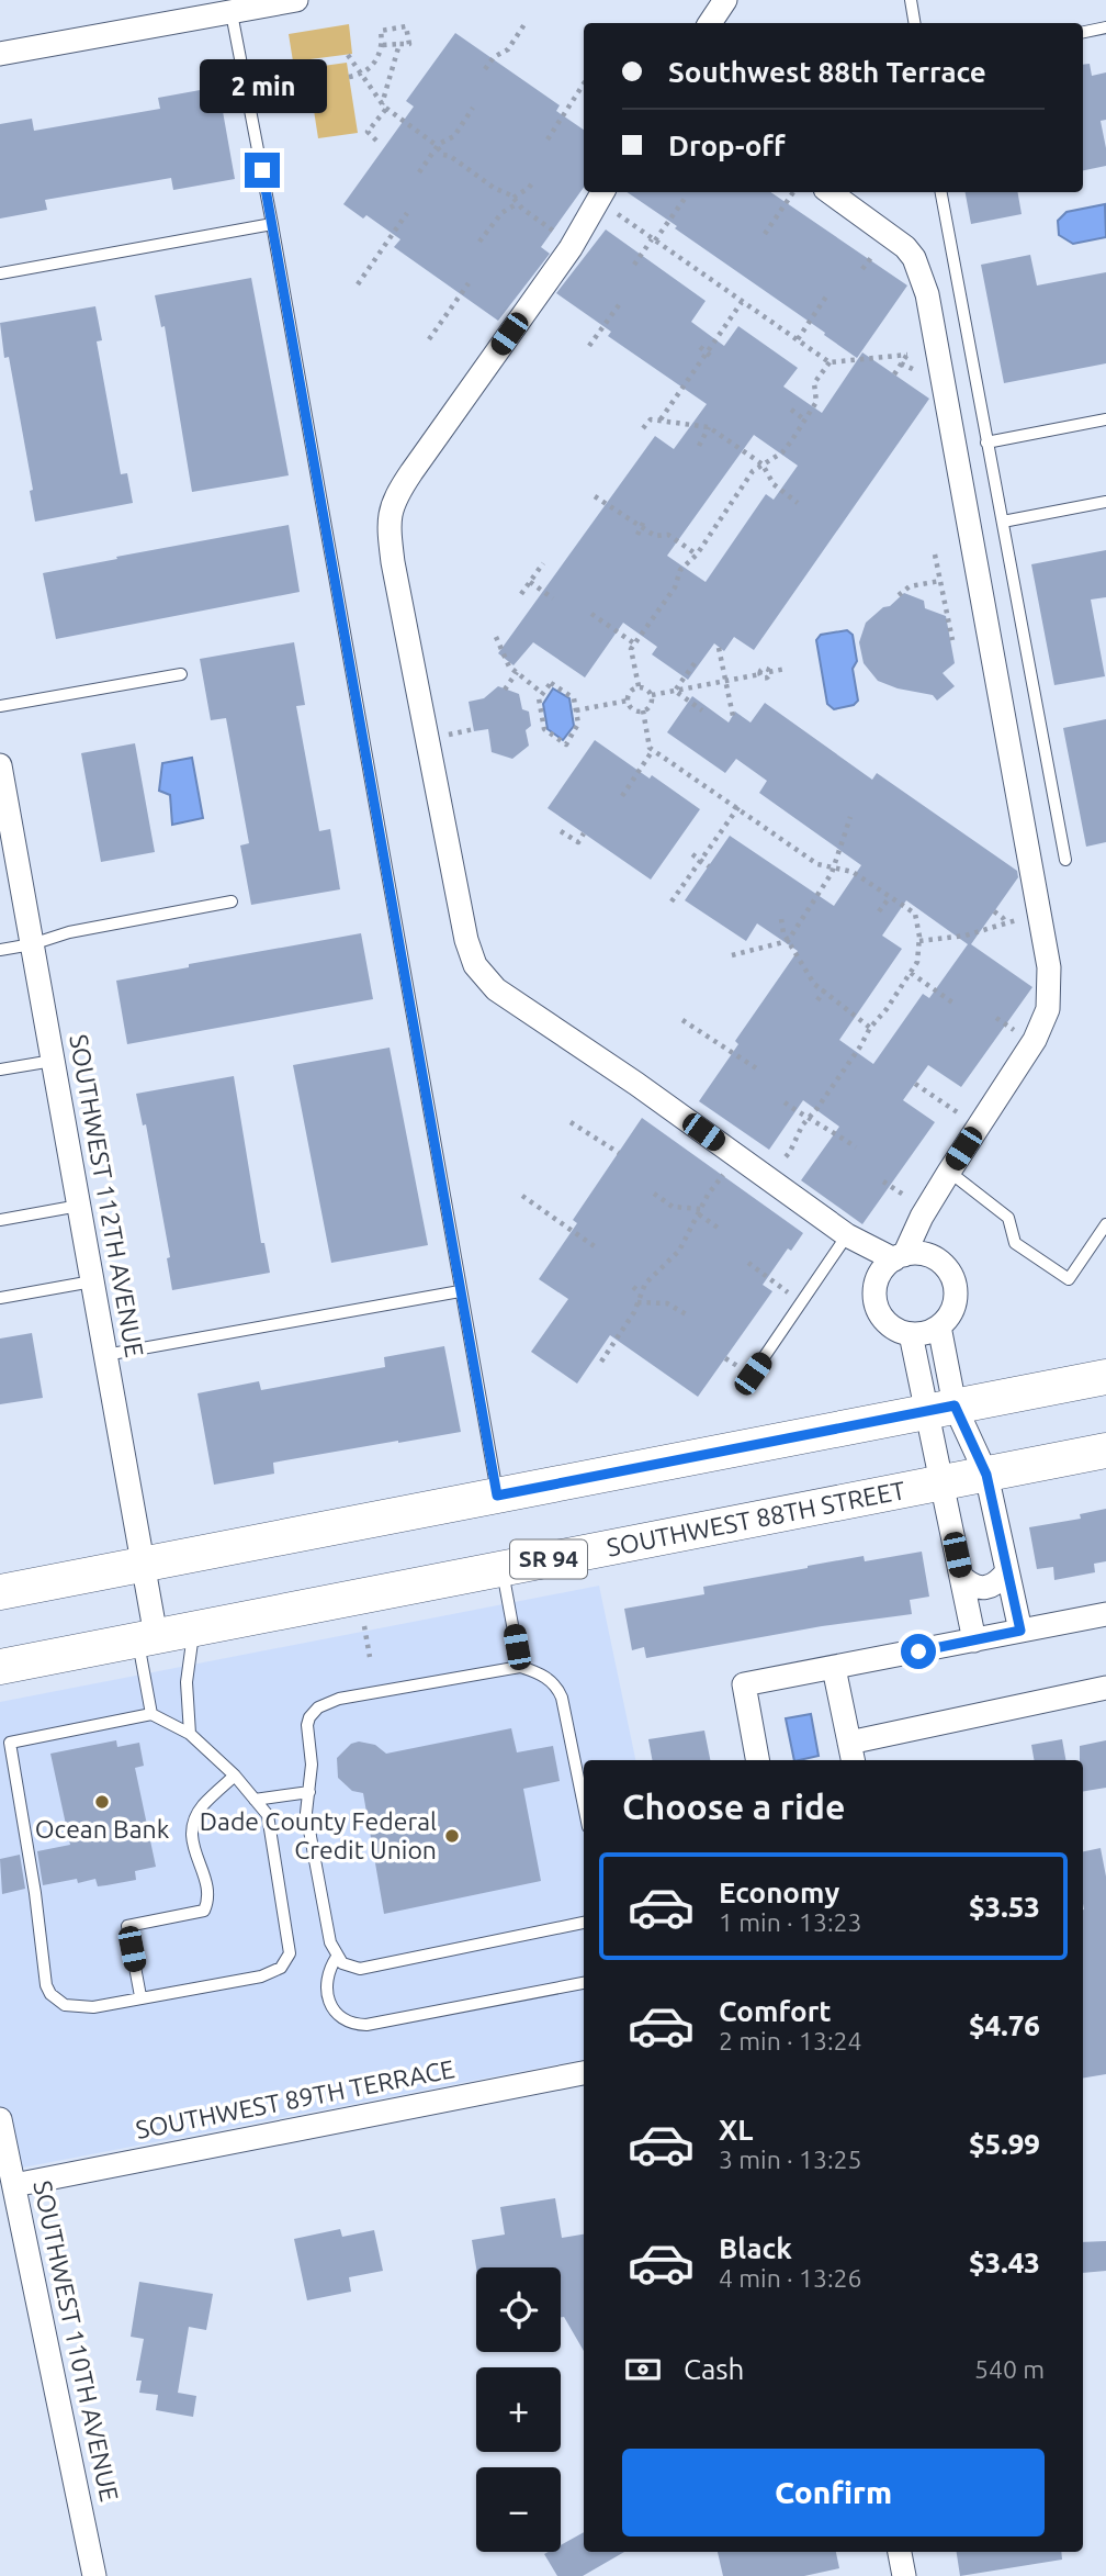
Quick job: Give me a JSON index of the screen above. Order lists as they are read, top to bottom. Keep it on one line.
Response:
{"streets":{"main road":["SOUTHWEST 88TH STREET","SR 94"],"street":["SOUTHWEST 112TH AVENUE","SOUTHWEST 89TH TERRACE","SOUTHWEST 110TH AVENUE"]},"crossings":[["SOUTHWEST 112TH AVENUE","SOUTHWEST 88TH STREET"],["SOUTHWEST 89TH TERRACE","SOUTHWEST 110TH AVENUE"]],"places":["Ocean Bank","Dade County Federal Credit Union"],"page":{"banner":["Southwest 88th Terrace","Drop-off"],"bubble":"2 min","heading":"Choose a ride","list":[{"name":"Economy","note":"1 min · 13:23","value":"$3.53"},{"name":"Comfort","note":"2 min · 13:24","value":"$4.76"},{"name":"XL","note":"3 min · 13:25","value":"$5.99"},{"name":"Black","note":"4 min · 13:26","value":"$3.43"}],"map_buttons":["+","−"],"pay":["Cash","540 m"],"buttons":"Confirm"}}
